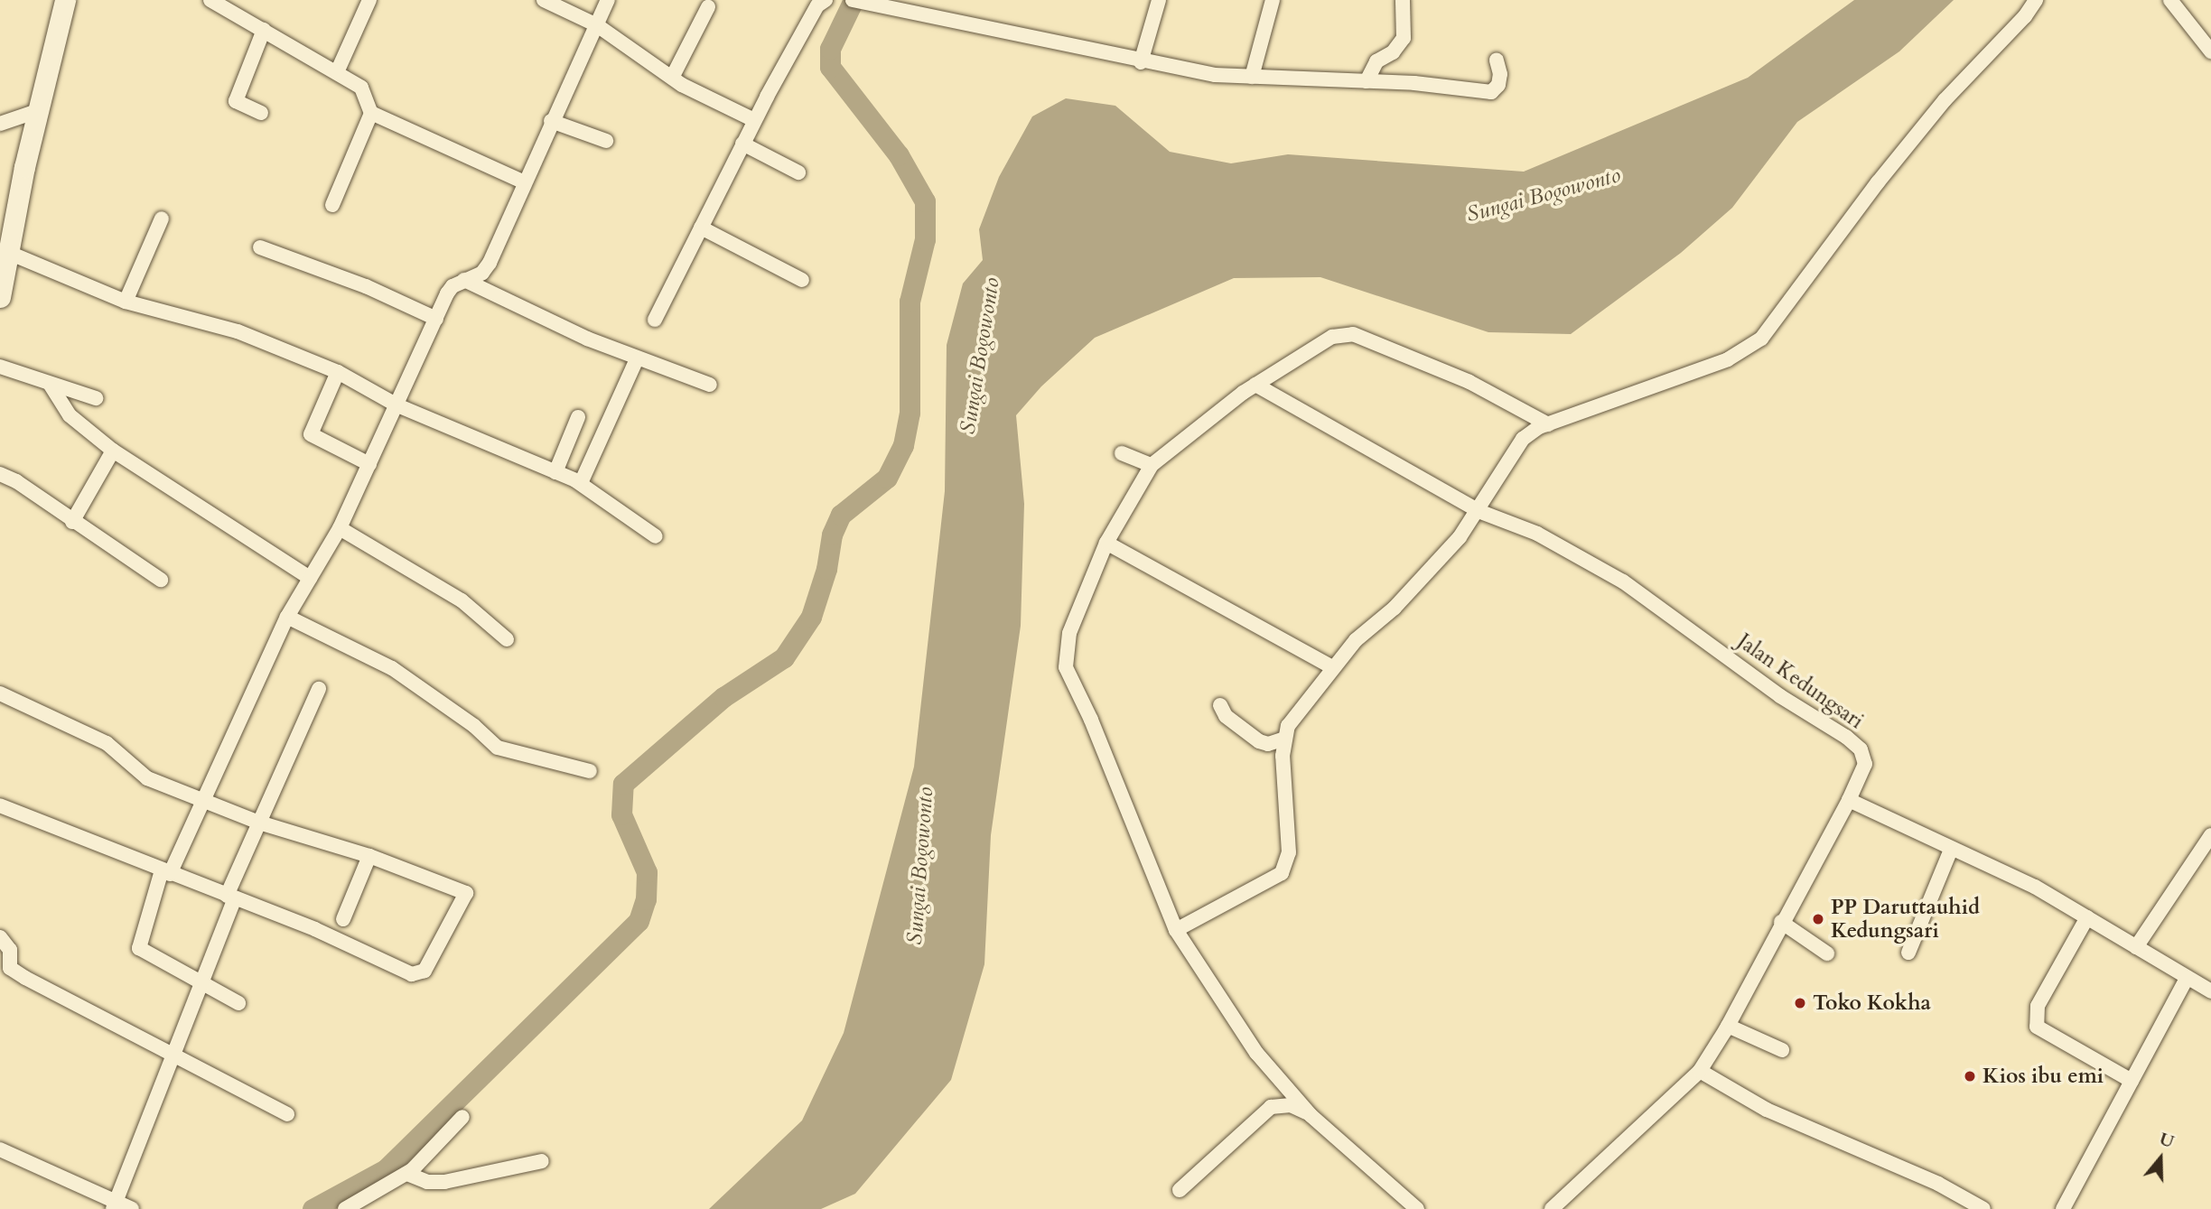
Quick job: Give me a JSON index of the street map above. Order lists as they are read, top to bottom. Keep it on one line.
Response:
{"streets":{"street":["Jalan Kedungsari"]},"water":["Sungai Bogowonto"],"places":["PP Daruttauhid Kedungsari","Toko Kokha","Kios ibu emi"],"north":"top"}
